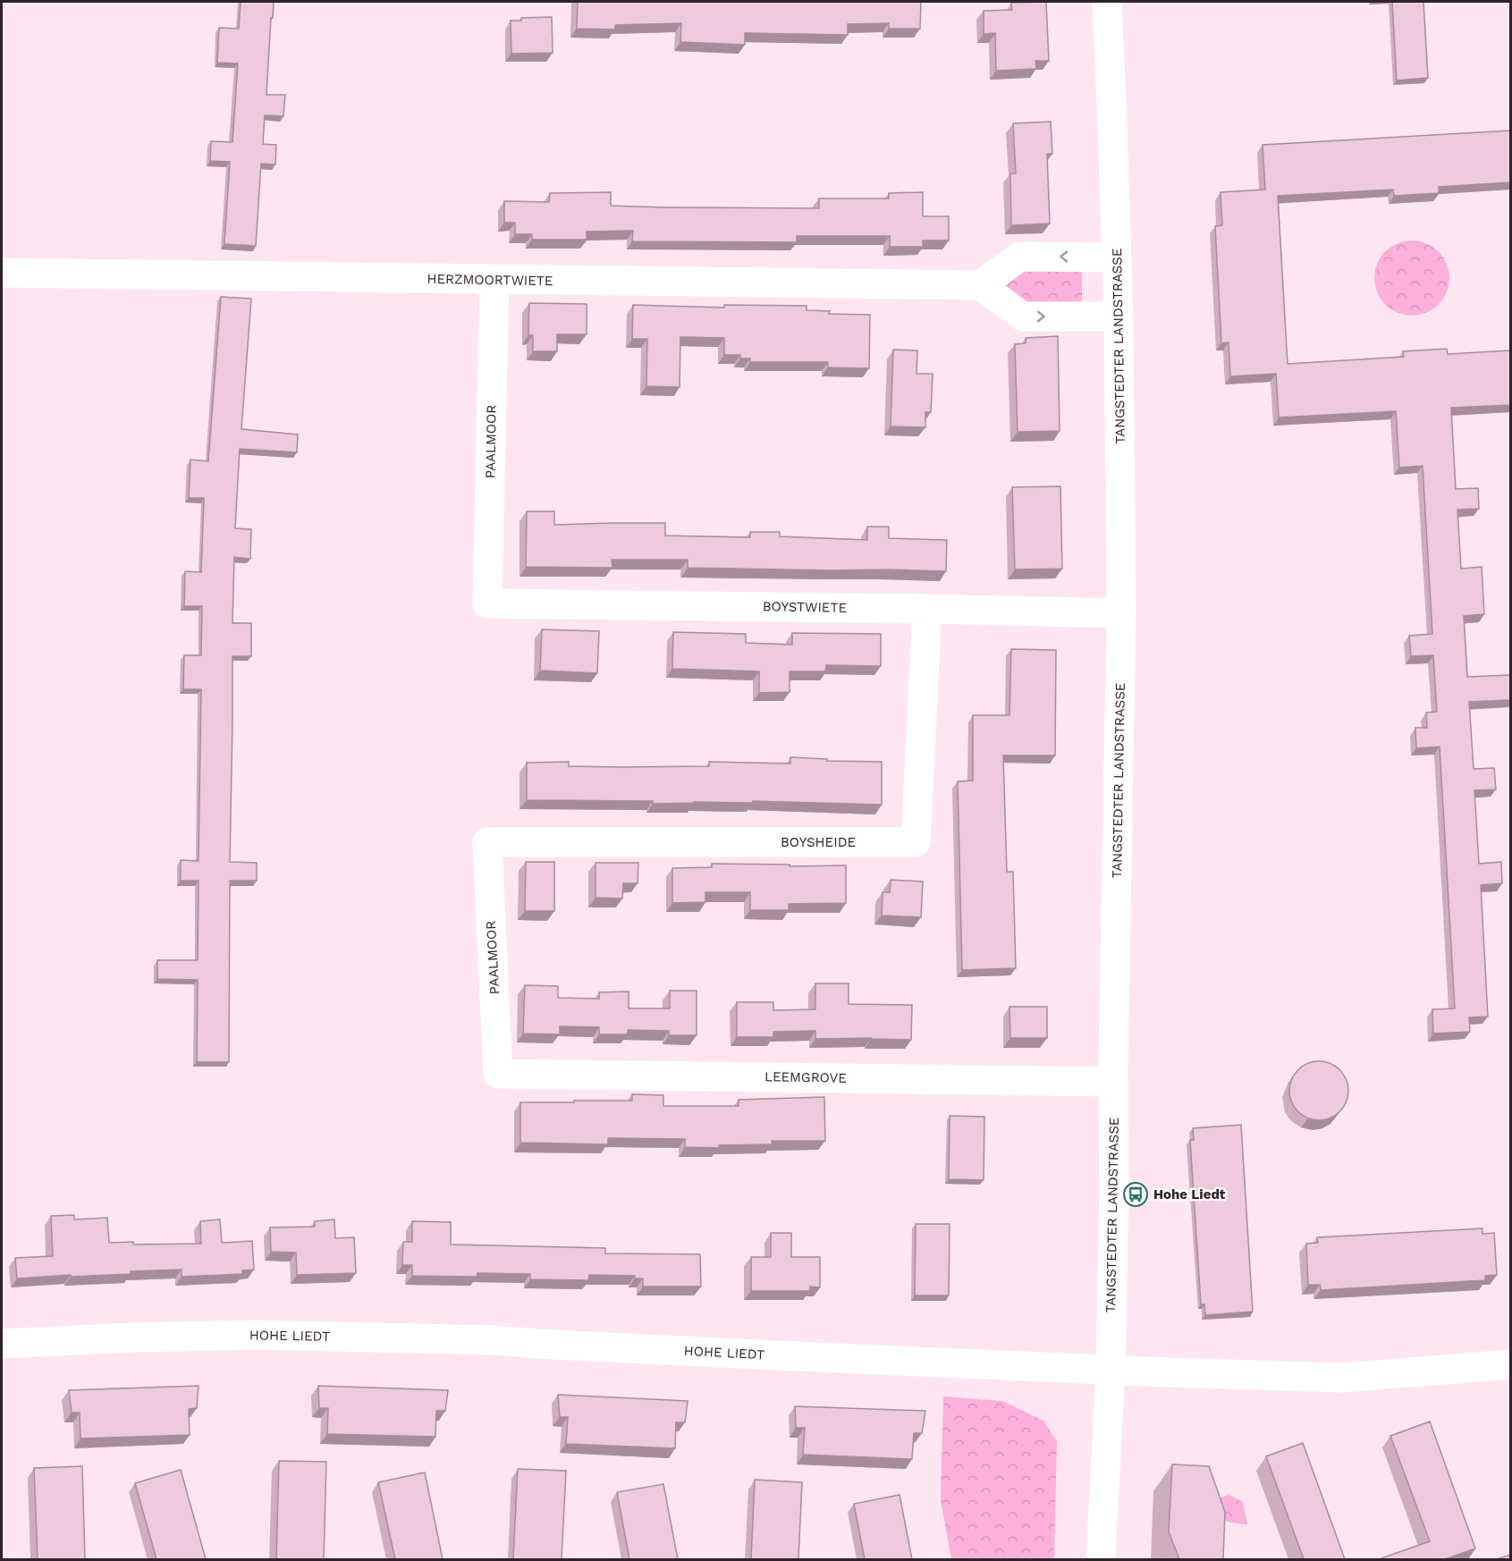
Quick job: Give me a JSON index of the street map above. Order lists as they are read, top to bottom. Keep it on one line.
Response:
{"streets":{"street":["HERZMOORTWIETE","TANGSTEDTER LANDSTRASSE","PAALMOOR","BOYSTWIETE","BOYSHEIDE","LEEMGROVE","HOHE LIEDT"]},"crossings":[["HERZMOORTWIETE","PAALMOOR"],["TANGSTEDTER LANDSTRASSE","BOYSTWIETE"],["TANGSTEDTER LANDSTRASSE","LEEMGROVE"],["TANGSTEDTER LANDSTRASSE","HOHE LIEDT"],["PAALMOOR","BOYSTWIETE"],["PAALMOOR","BOYSHEIDE"],["PAALMOOR","LEEMGROVE"],["BOYSTWIETE","BOYSHEIDE"]],"places":{"bus stop":["Hohe Liedt"]}}
